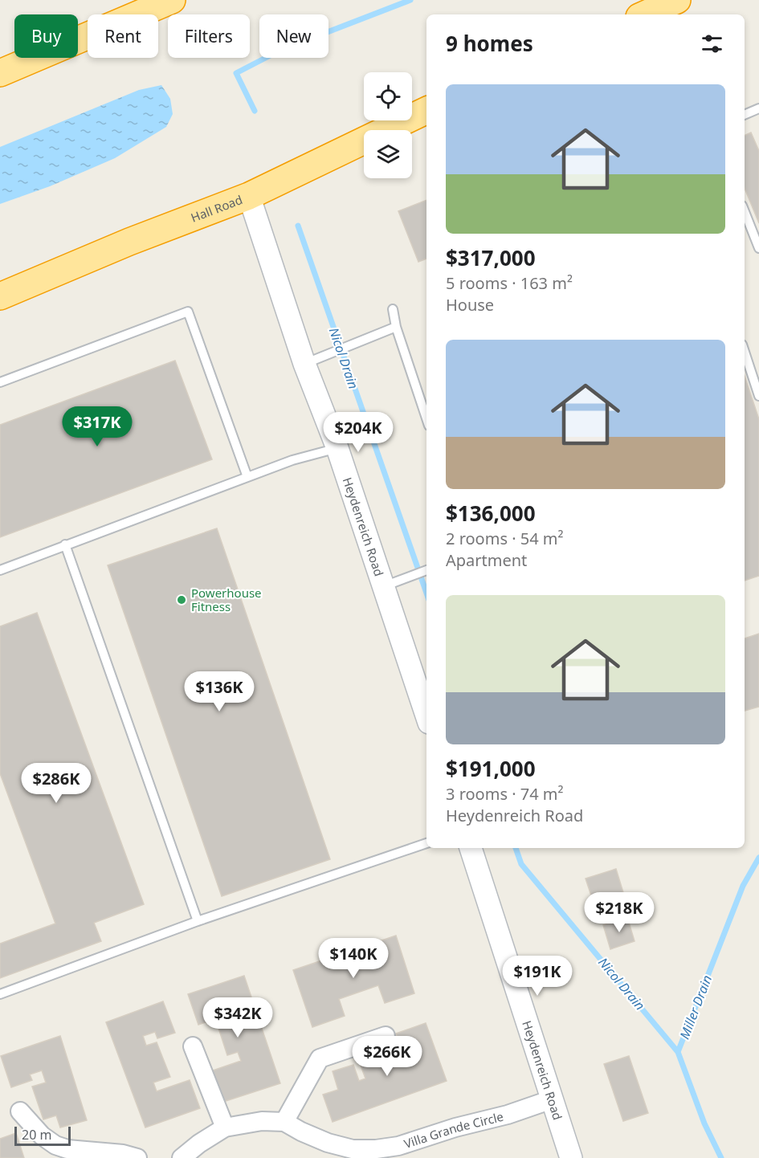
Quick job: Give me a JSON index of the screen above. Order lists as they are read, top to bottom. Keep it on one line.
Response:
{"streets":{"highway":["Hall Road"],"street":["Heydenreich Road","Villa Grande Circle"]},"crossings":[["Hall Road","Heydenreich Road"],["Heydenreich Road","Villa Grande Circle"]],"water":["Nicol Drain","Miller Drain"],"places":["Powerhouse Fitness"],"scale_bar":"20 m","page":{"chip":["Buy","Rent","Filters","New"],"heading":"9 homes","list":[{"name":"$317,000","note":"5 rooms · 163 m² · House"},{"name":"$136,000","note":"2 rooms · 54 m² · Apartment"},{"name":"$191,000","note":"3 rooms · 74 m² · Heydenreich Road"}],"price":["$317K","$204K","$136K","$286K","$218K","$140K","$191K","$342K","$266K"],"scale":"20 m"}}
